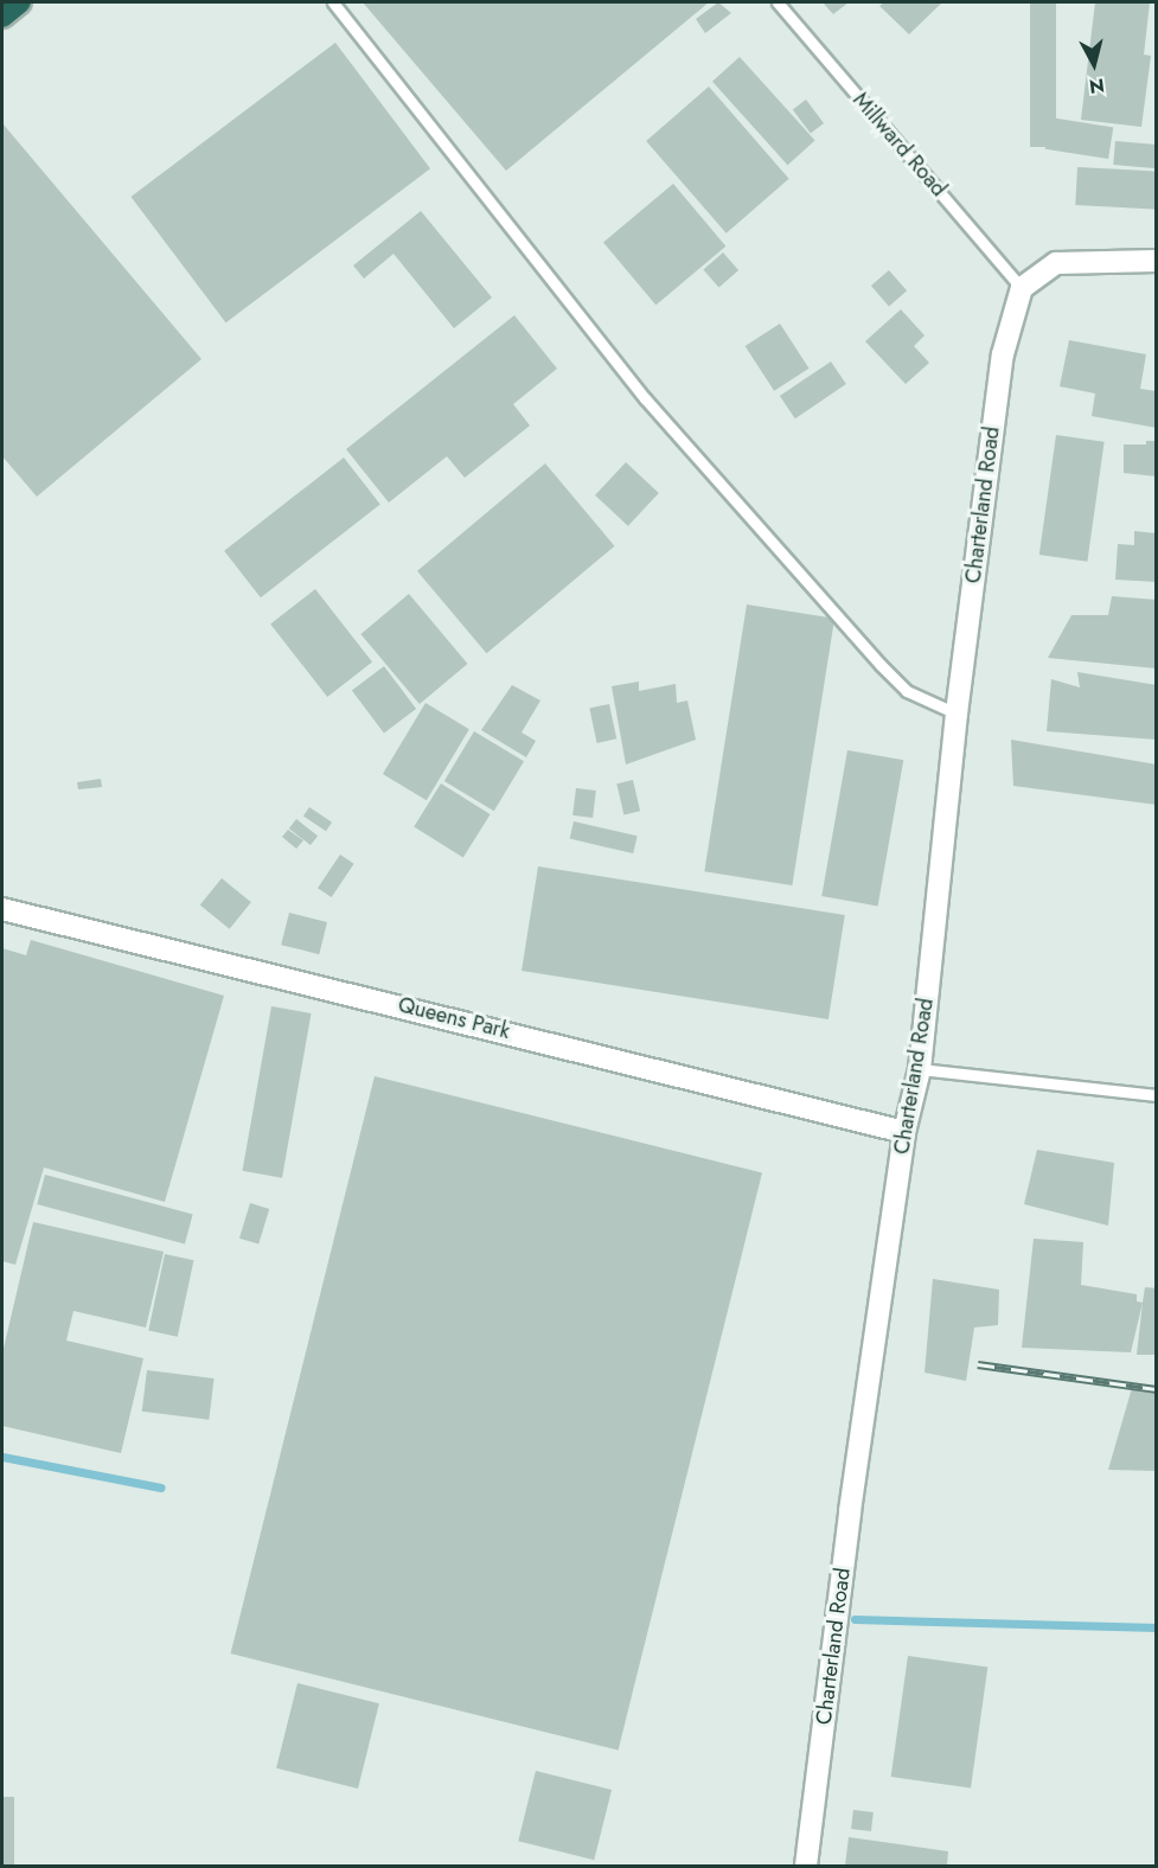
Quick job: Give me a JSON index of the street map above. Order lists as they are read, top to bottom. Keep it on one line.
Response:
{"streets":{"street":["Charterland Road","Queens Park"],"lane":["Millward Road"]},"crossings":[["Millward Road","Charterland Road"],["Charterland Road","Queens Park"]],"north":"bottom"}
